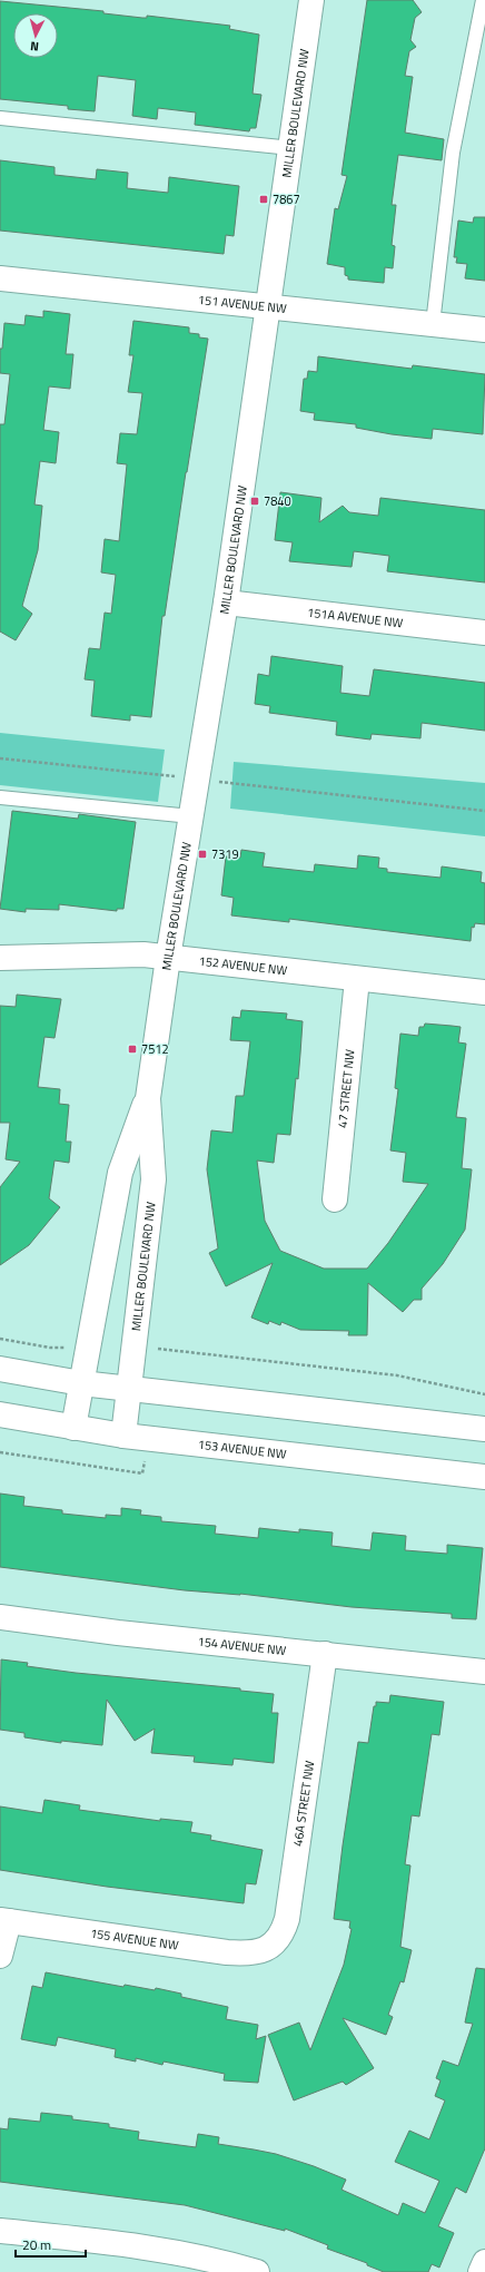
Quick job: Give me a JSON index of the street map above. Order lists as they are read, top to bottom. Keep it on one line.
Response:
{"streets":{"street":["MILLER BOULEVARD NW","151 AVENUE NW","151A AVENUE NW","152 AVENUE NW","47 STREET NW","153 AVENUE NW","154 AVENUE NW","46A STREET NW","155 AVENUE NW"]},"crossings":[["MILLER BOULEVARD NW","151 AVENUE NW"],["MILLER BOULEVARD NW","151A AVENUE NW"],["MILLER BOULEVARD NW","152 AVENUE NW"],["MILLER BOULEVARD NW","153 AVENUE NW"],["152 AVENUE NW","47 STREET NW"],["154 AVENUE NW","46A STREET NW"],["46A STREET NW","155 AVENUE NW"]],"places":{"transit":["7867","7840","7319","7512"]},"scale_bar":"20 m","north":"bottom"}
